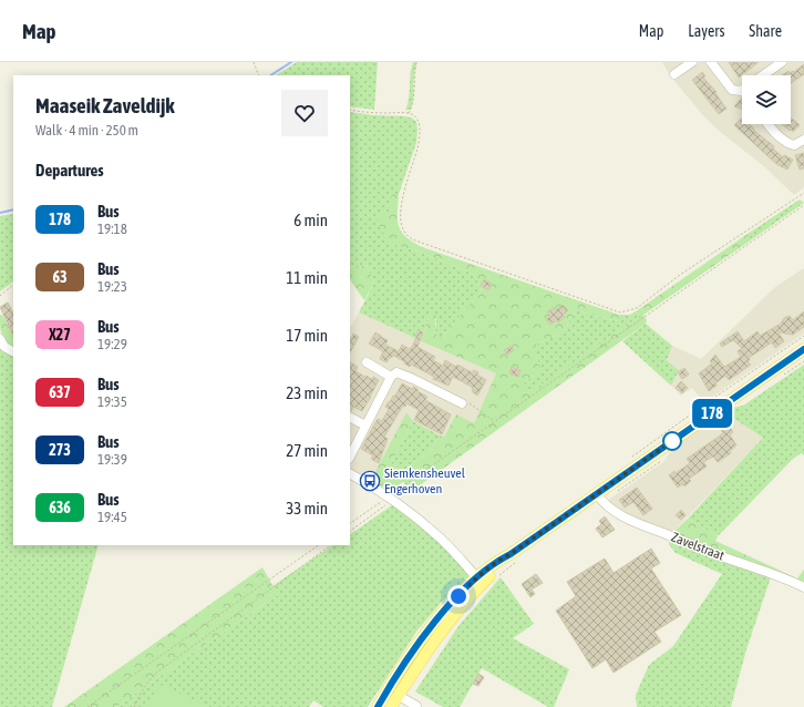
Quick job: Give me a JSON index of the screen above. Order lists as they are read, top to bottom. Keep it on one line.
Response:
{"streets":{"street":["Zavelstraat"]},"places":{"bus stop":["Siemkensheuvel Engerhoven"]},"lines":["bus line 178"],"page":{"header":"Map","nav":["Map","Layers","Share"],"on_map":"178","heading":[["Maaseik Zaveldijk","Walk · 4 min · 250 m"],"Departures"],"list":[{"mark":"178","name":"Bus","note":"19:18","value":"6 min"},{"mark":"63","name":"Bus","note":"19:23","value":"11 min"},{"mark":"X27","name":"Bus","note":"19:29","value":"17 min"},{"mark":"637","name":"Bus","note":"19:35","value":"23 min"},{"mark":"273","name":"Bus","note":"19:39","value":"27 min"},{"mark":"636","name":"Bus","note":"19:45","value":"33 min"}]}}
